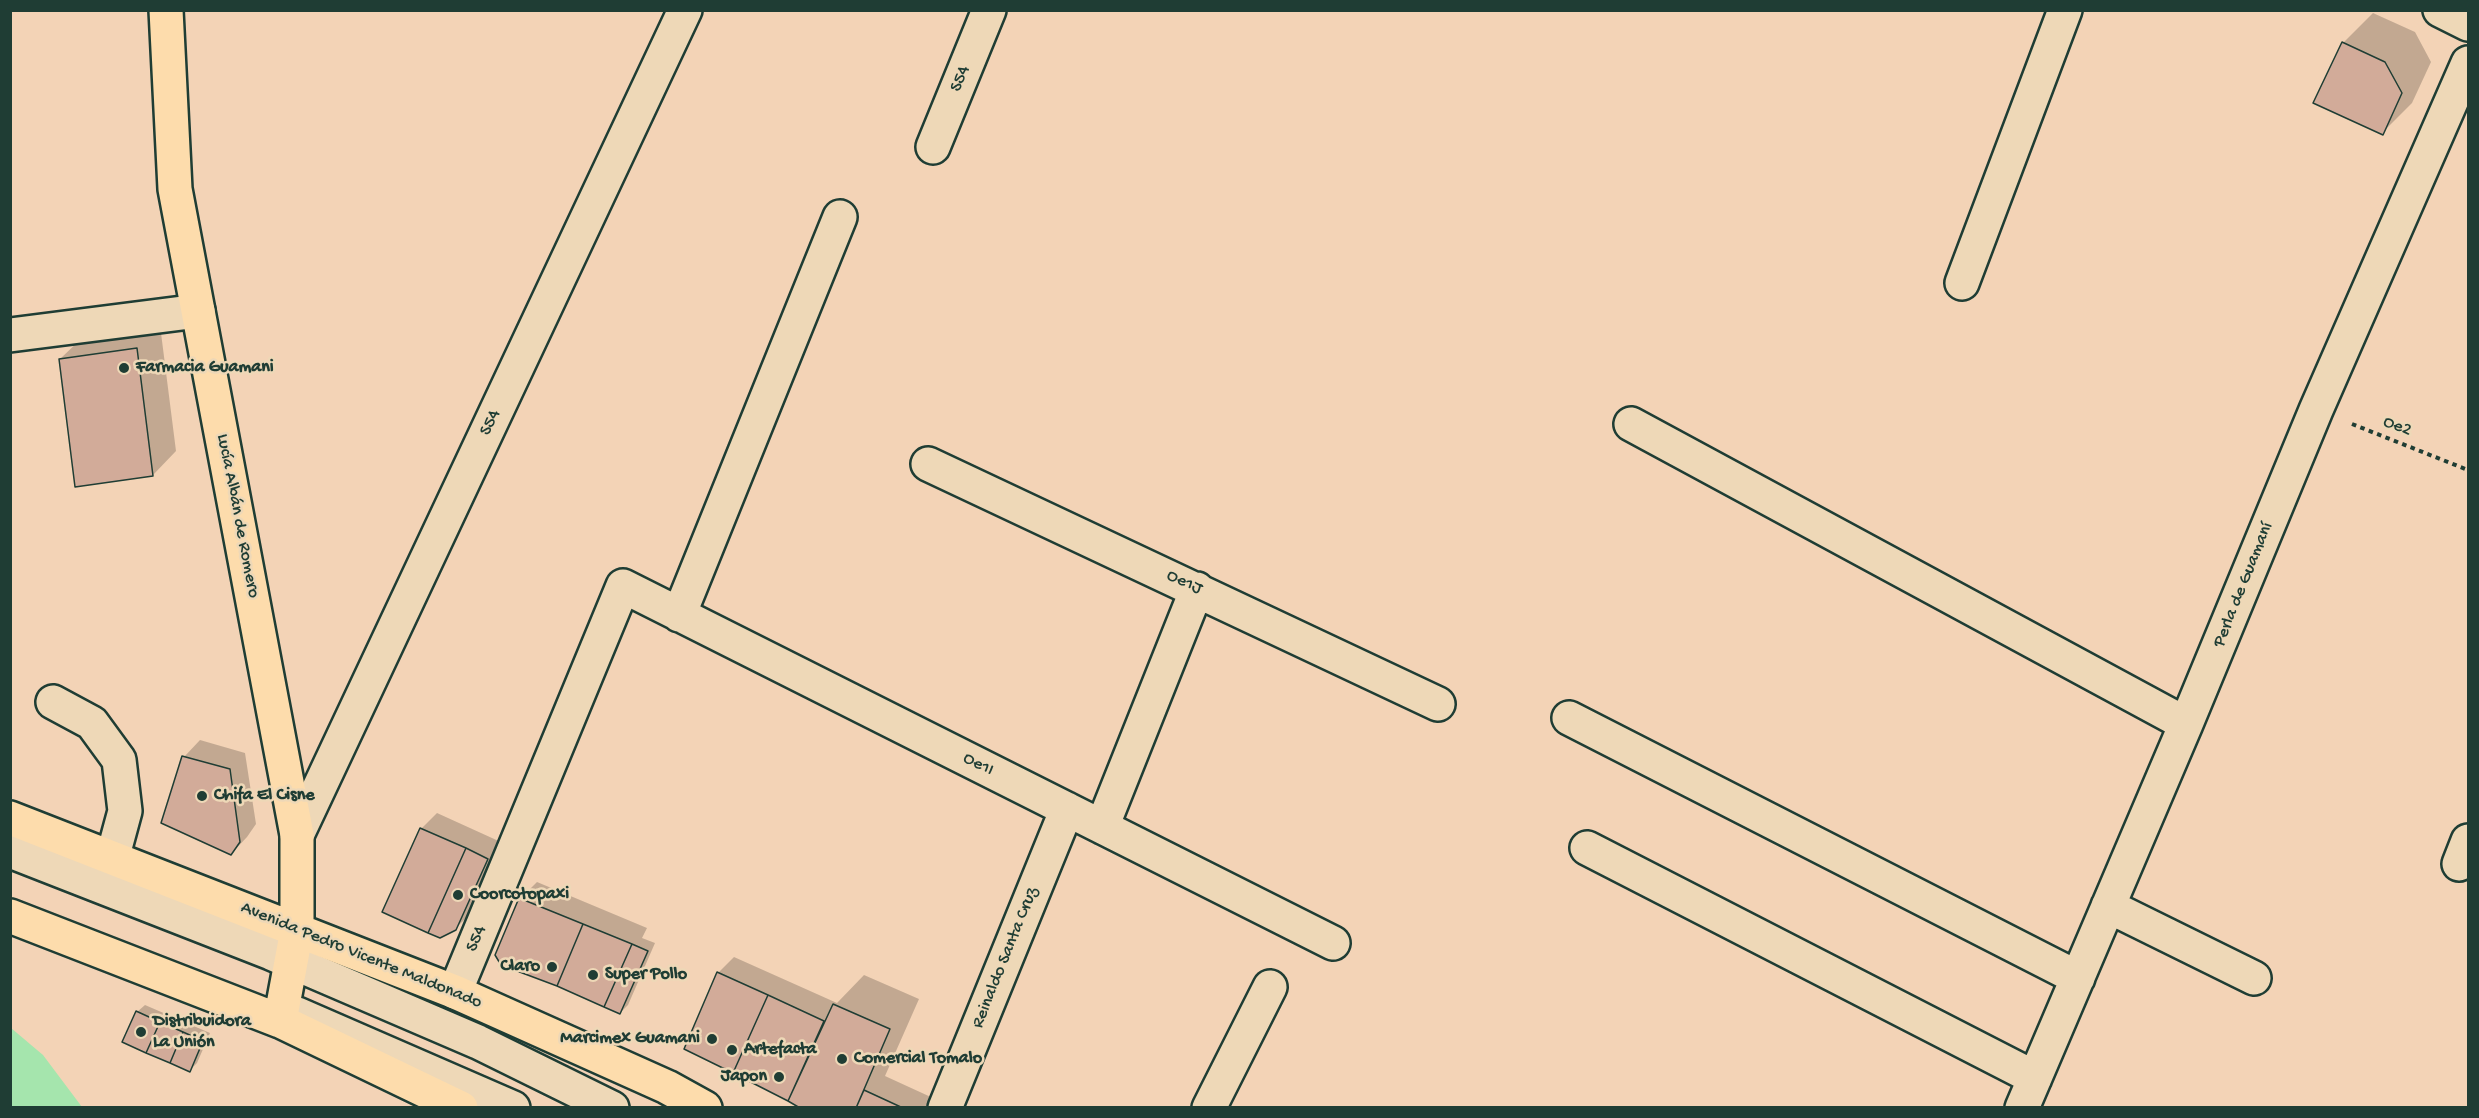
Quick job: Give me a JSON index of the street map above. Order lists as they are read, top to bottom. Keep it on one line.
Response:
{"streets":{"main road":["Lucía Albán de Romero","Avenida Pedro Vicente Maldonado"],"street":["S54","Oe1J","Perla de Guamaní","Oe1I","Reinaldo Santa Cruz"],"path":["Oe2"]},"crossings":[["S54","Lucía Albán de Romero"],["S54","Oe1I"],["S54","Avenida Pedro Vicente Maldonado"],["Oe2","Perla de Guamaní"],["Lucía Albán de Romero","Avenida Pedro Vicente Maldonado"],["Oe1I","Reinaldo Santa Cruz"]],"places":["Farmacia Guamani","Chifa El Cisne","Coorcotopaxi","Claro","Super Pollo","Distribuidora La Unión","Marcimex Guamani","Artefacta","Comercial Tomalo","Japon"]}
